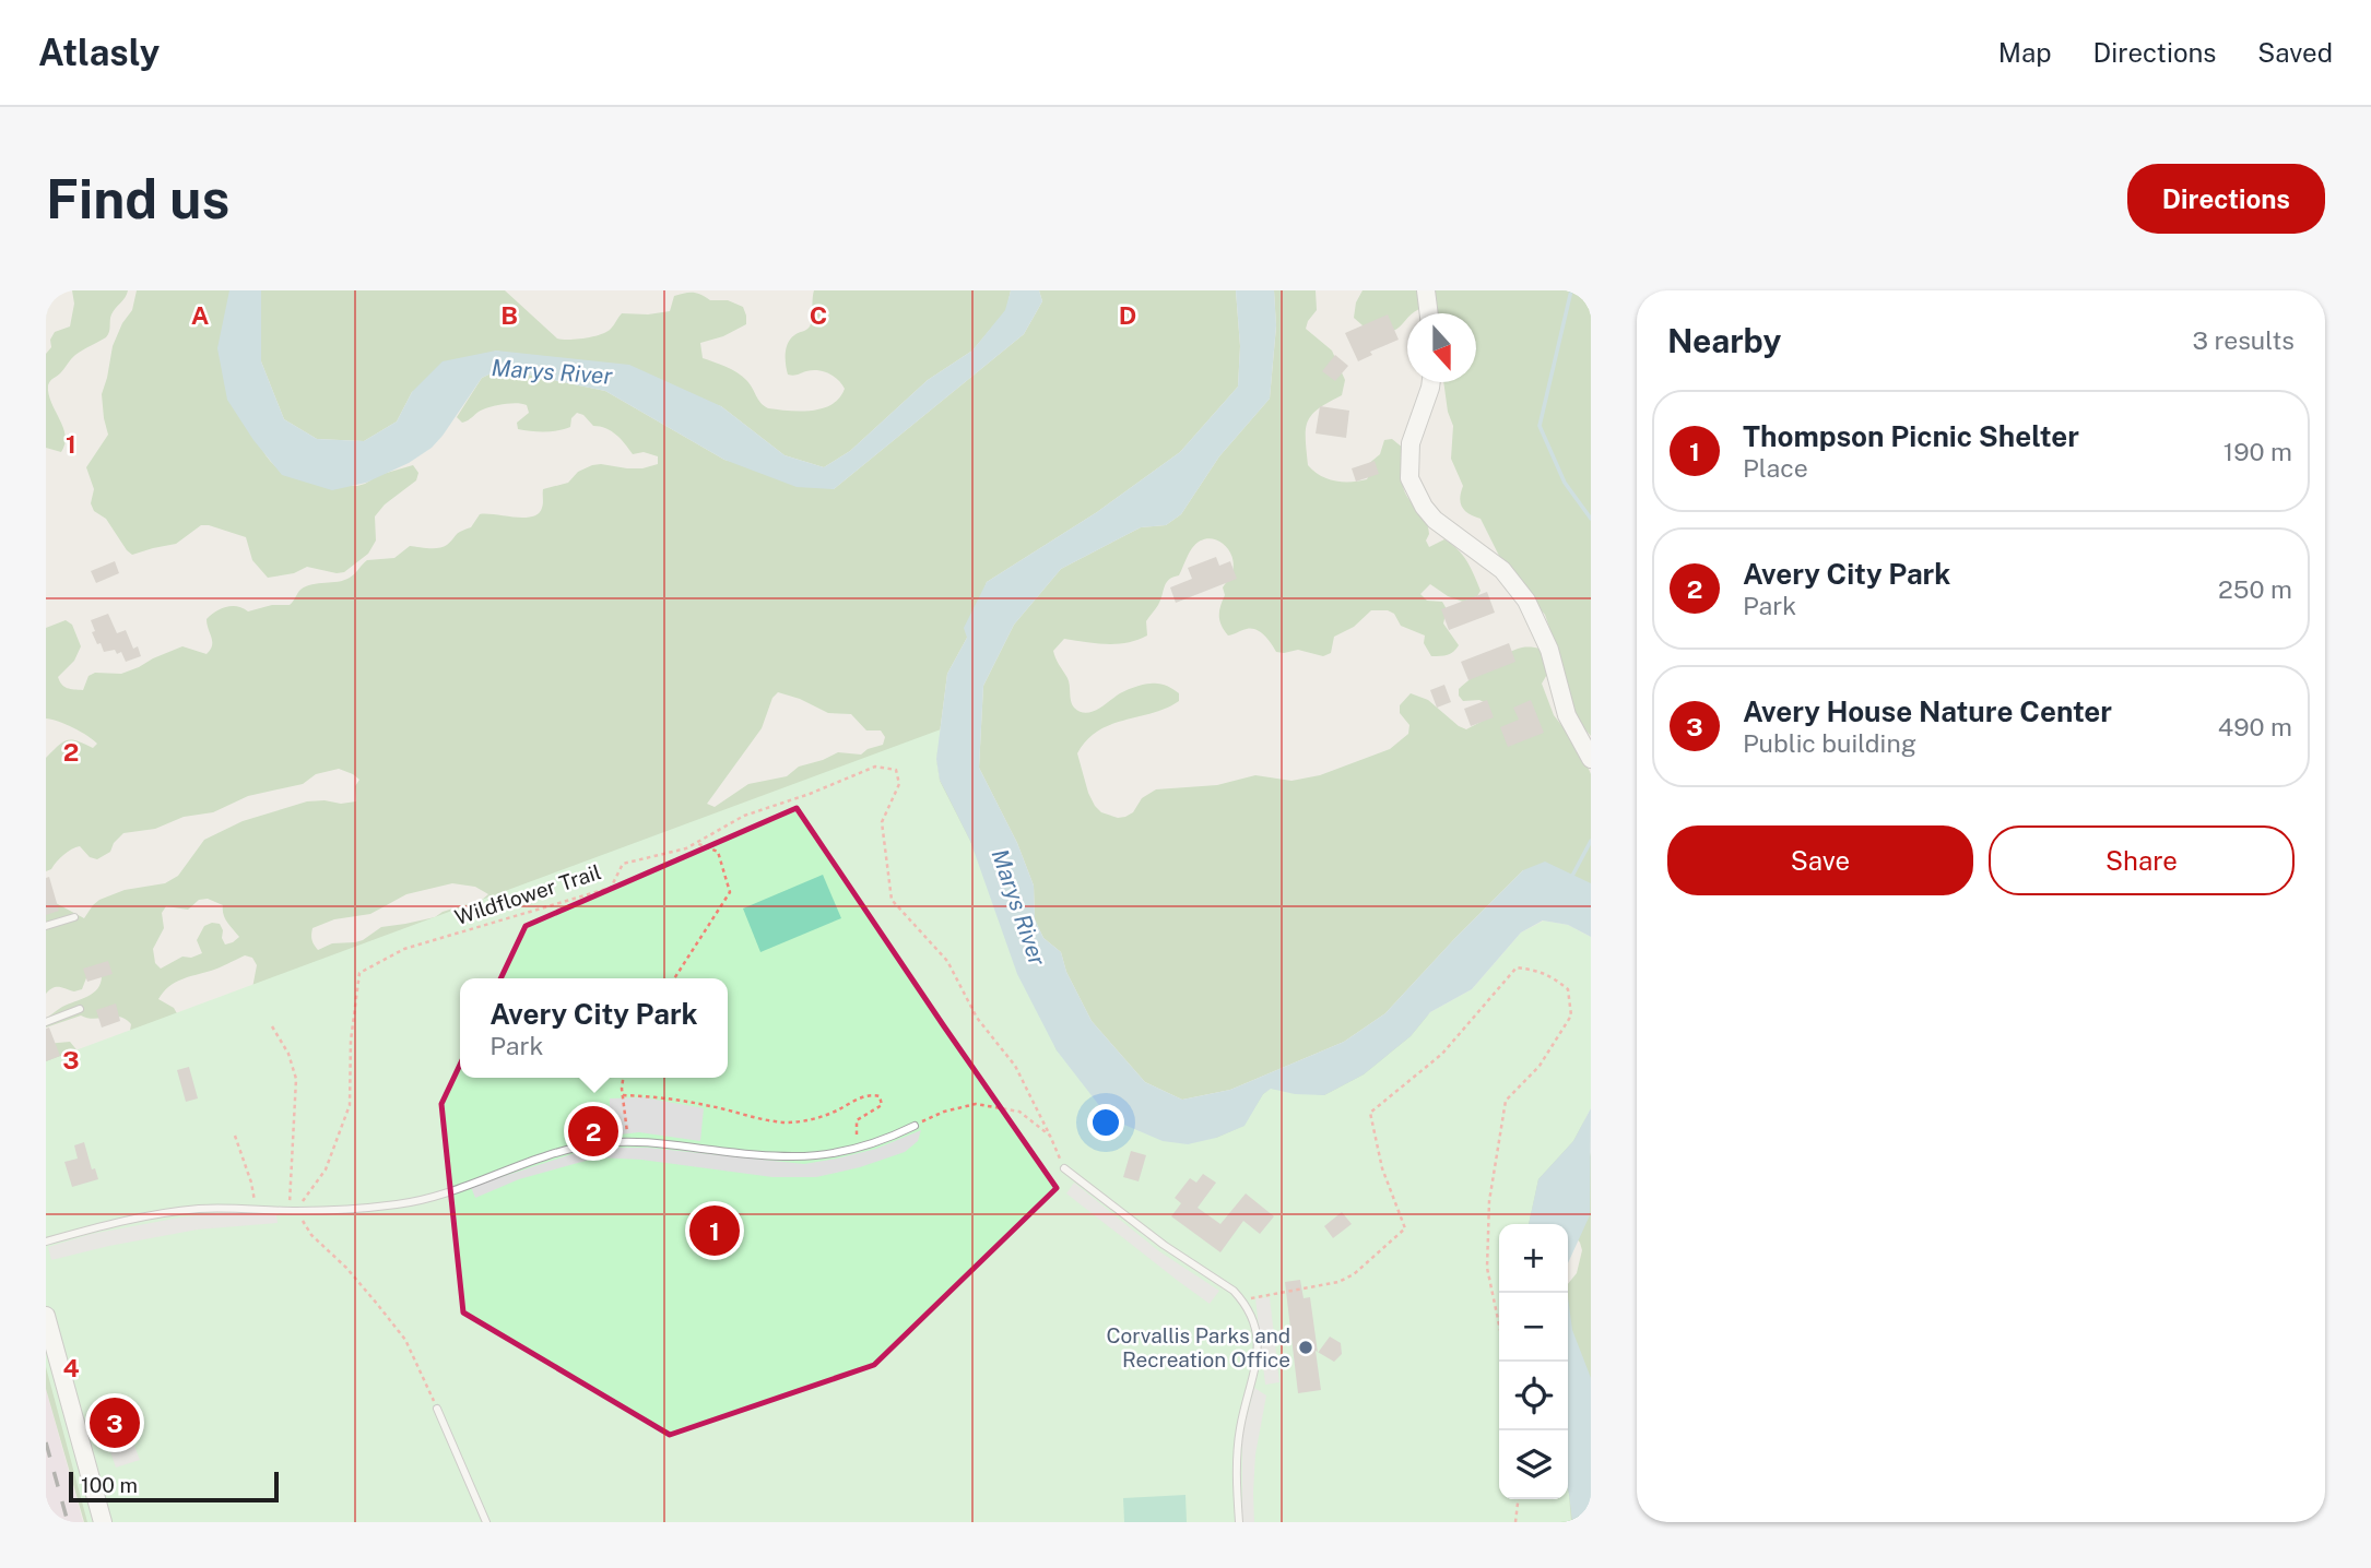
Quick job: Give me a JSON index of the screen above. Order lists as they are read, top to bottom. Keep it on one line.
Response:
{"streets":{"path":["Wildflower Trail"]},"water":["Marys River"],"places":["Corvallis Parks and Recreation Office"],"scale_bar":"100 m","north":"bottom","page":{"header":"Atlasly","nav":["Map","Directions","Saved"],"buttons":["Directions",["Save","Share"]],"title":"Find us","heading":["Nearby","3 results"],"list":[{"mark":"1","name":"Thompson Picnic Shelter","note":"Place","value":"190 m"},{"mark":"2","name":"Avery City Park","note":"Park","value":"250 m"},{"mark":"3","name":"Avery House Nature Center","note":"Public building","value":"490 m"}],"popup":["Avery City Park","Park"],"pins":["2","1","3"],"map_buttons":["+","−"],"scale":"100 m"},"grid":{"columns":["A","B","C","D"],"rows":["1","2","3","4"]}}
